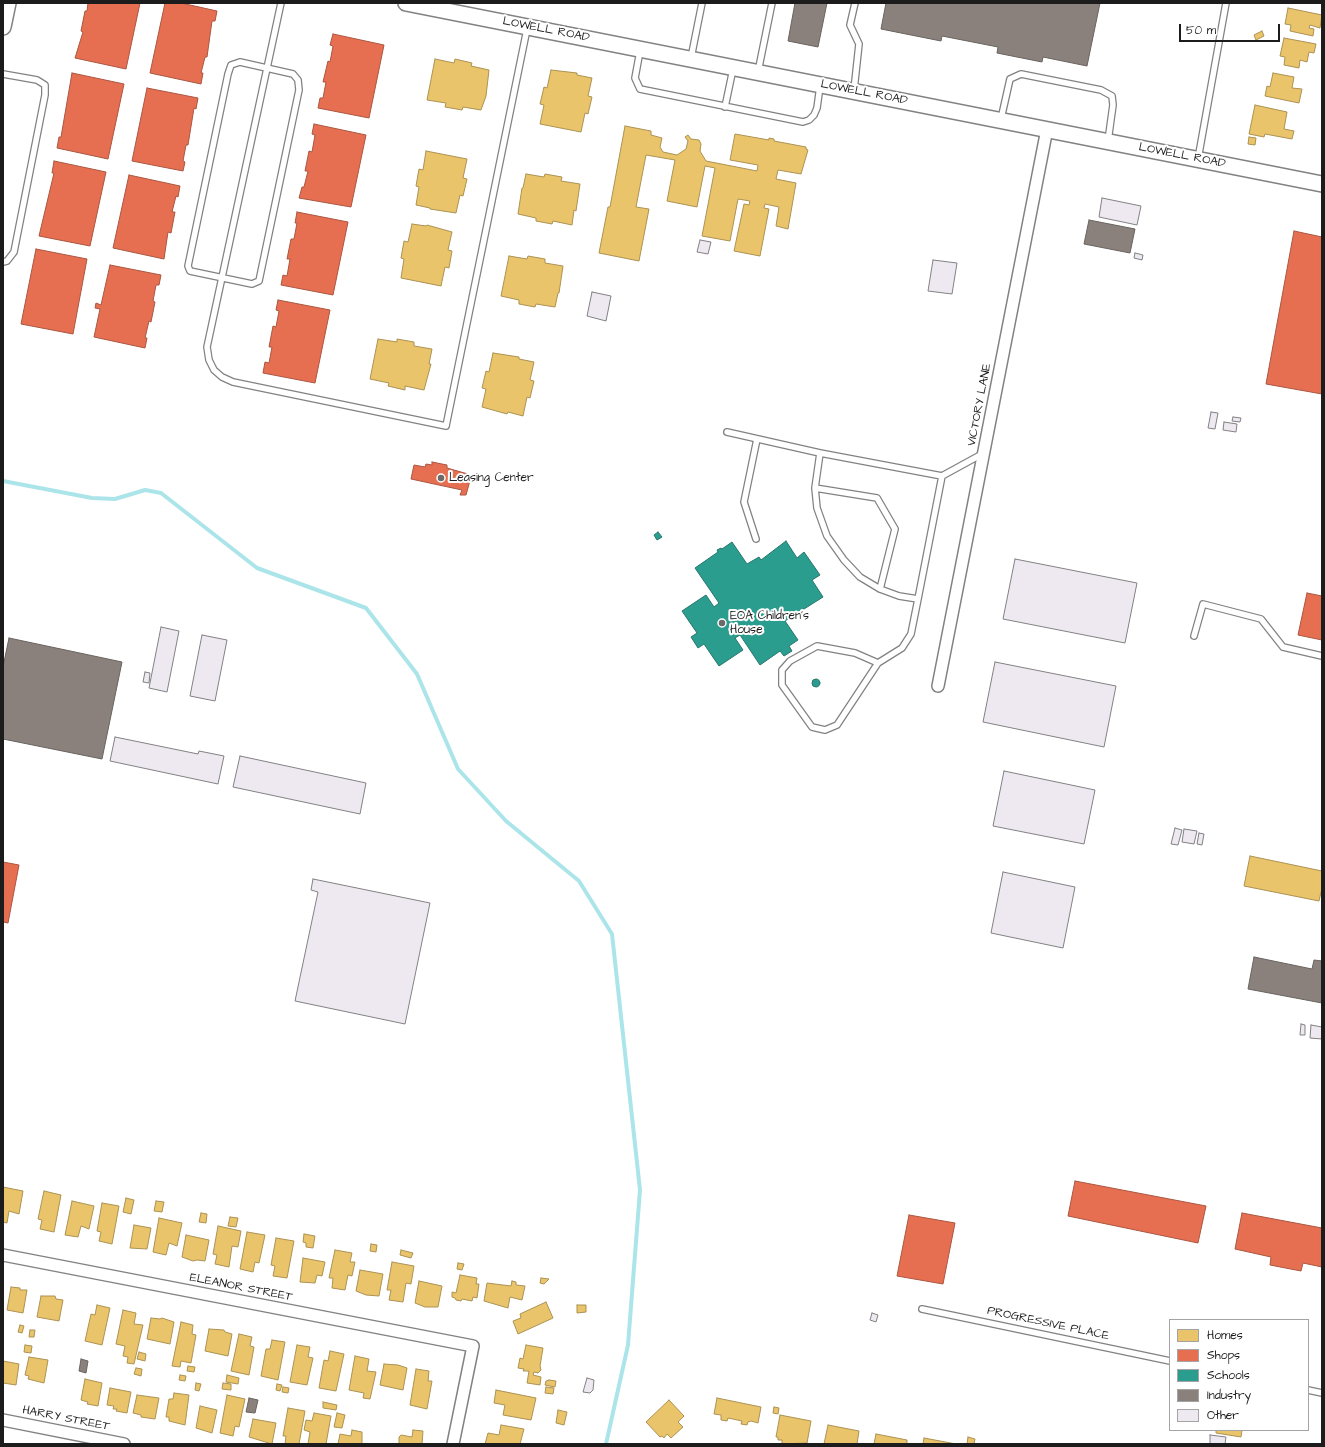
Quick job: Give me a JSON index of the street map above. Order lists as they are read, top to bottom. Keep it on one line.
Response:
{"streets":{"street":["LOWELL ROAD","VICTORY LANE","ELEANOR STREET","HARRY STREET"],"lane":["PROGRESSIVE PLACE"]},"crossings":[["LOWELL ROAD","VICTORY LANE"]],"places":["Leasing Center","EOA Children’s House"],"legend":["Homes","Shops","Schools","Industry","Other"],"scale_bar":"50 m"}
